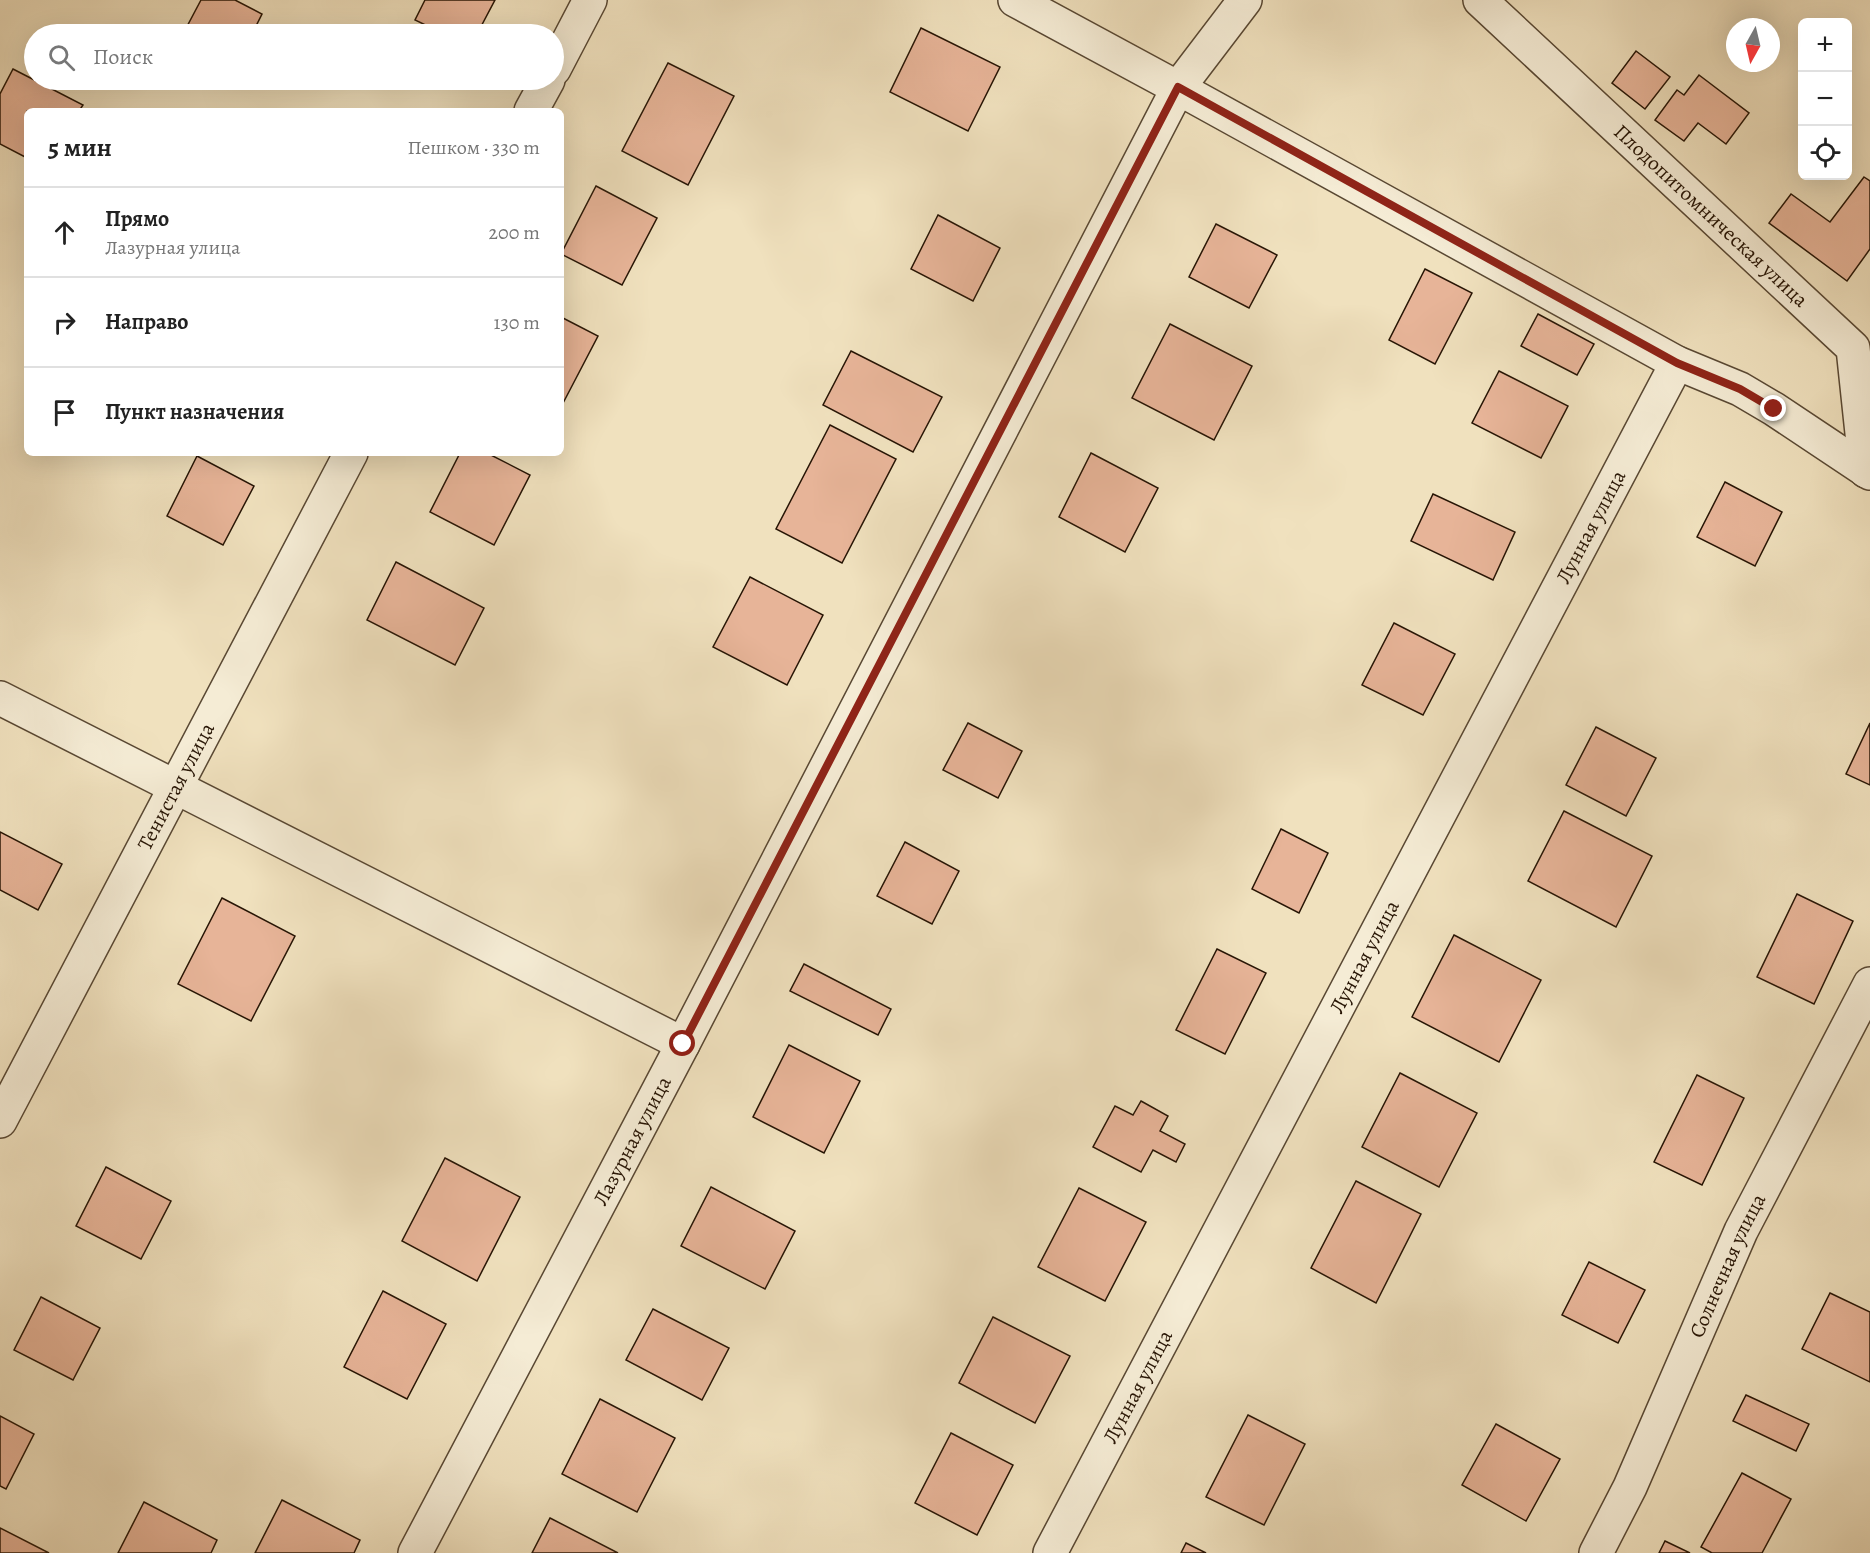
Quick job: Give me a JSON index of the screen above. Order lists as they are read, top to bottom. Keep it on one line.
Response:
{"streets":{"street":["Плодопитомническая улица","Лунная улица","Тенистая улица","Лазурная улица","Солнечная улица"]},"north":"bottom","page":{"map_buttons":["+","−"],"search":"Поиск","heading":["5 мин","Пешком · 330 m"],"list":[["Прямо","Лазурная улица","200 m"],["Направо","130 m"],"Пункт назначения"]}}
